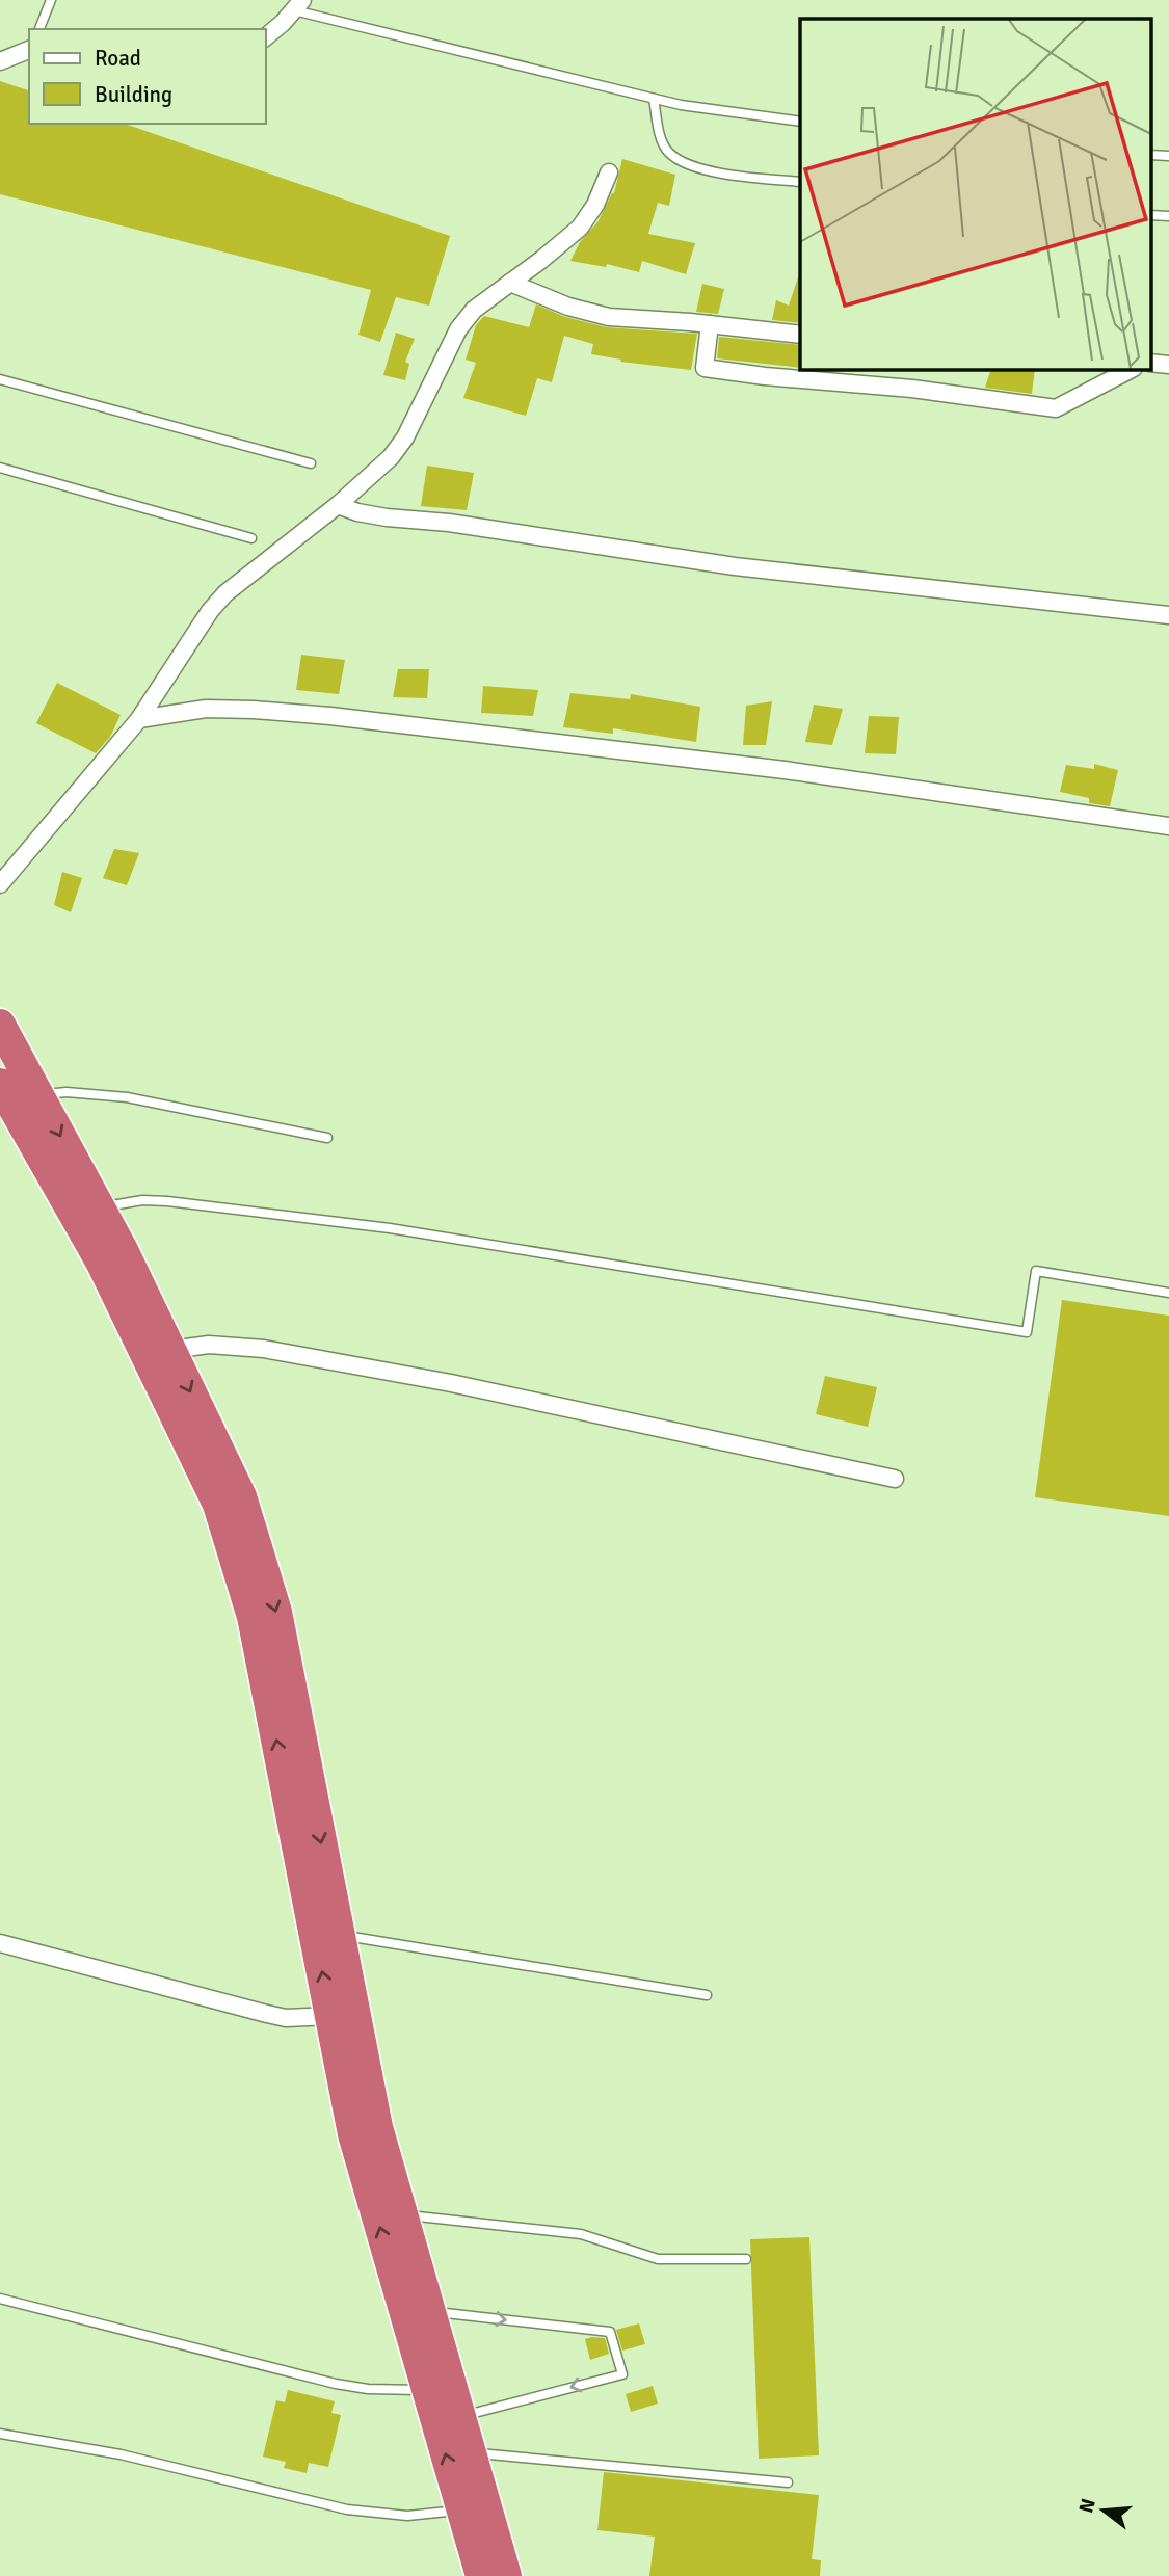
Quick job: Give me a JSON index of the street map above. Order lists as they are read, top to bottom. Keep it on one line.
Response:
{"legend":["Road","Building"],"north":"left"}
